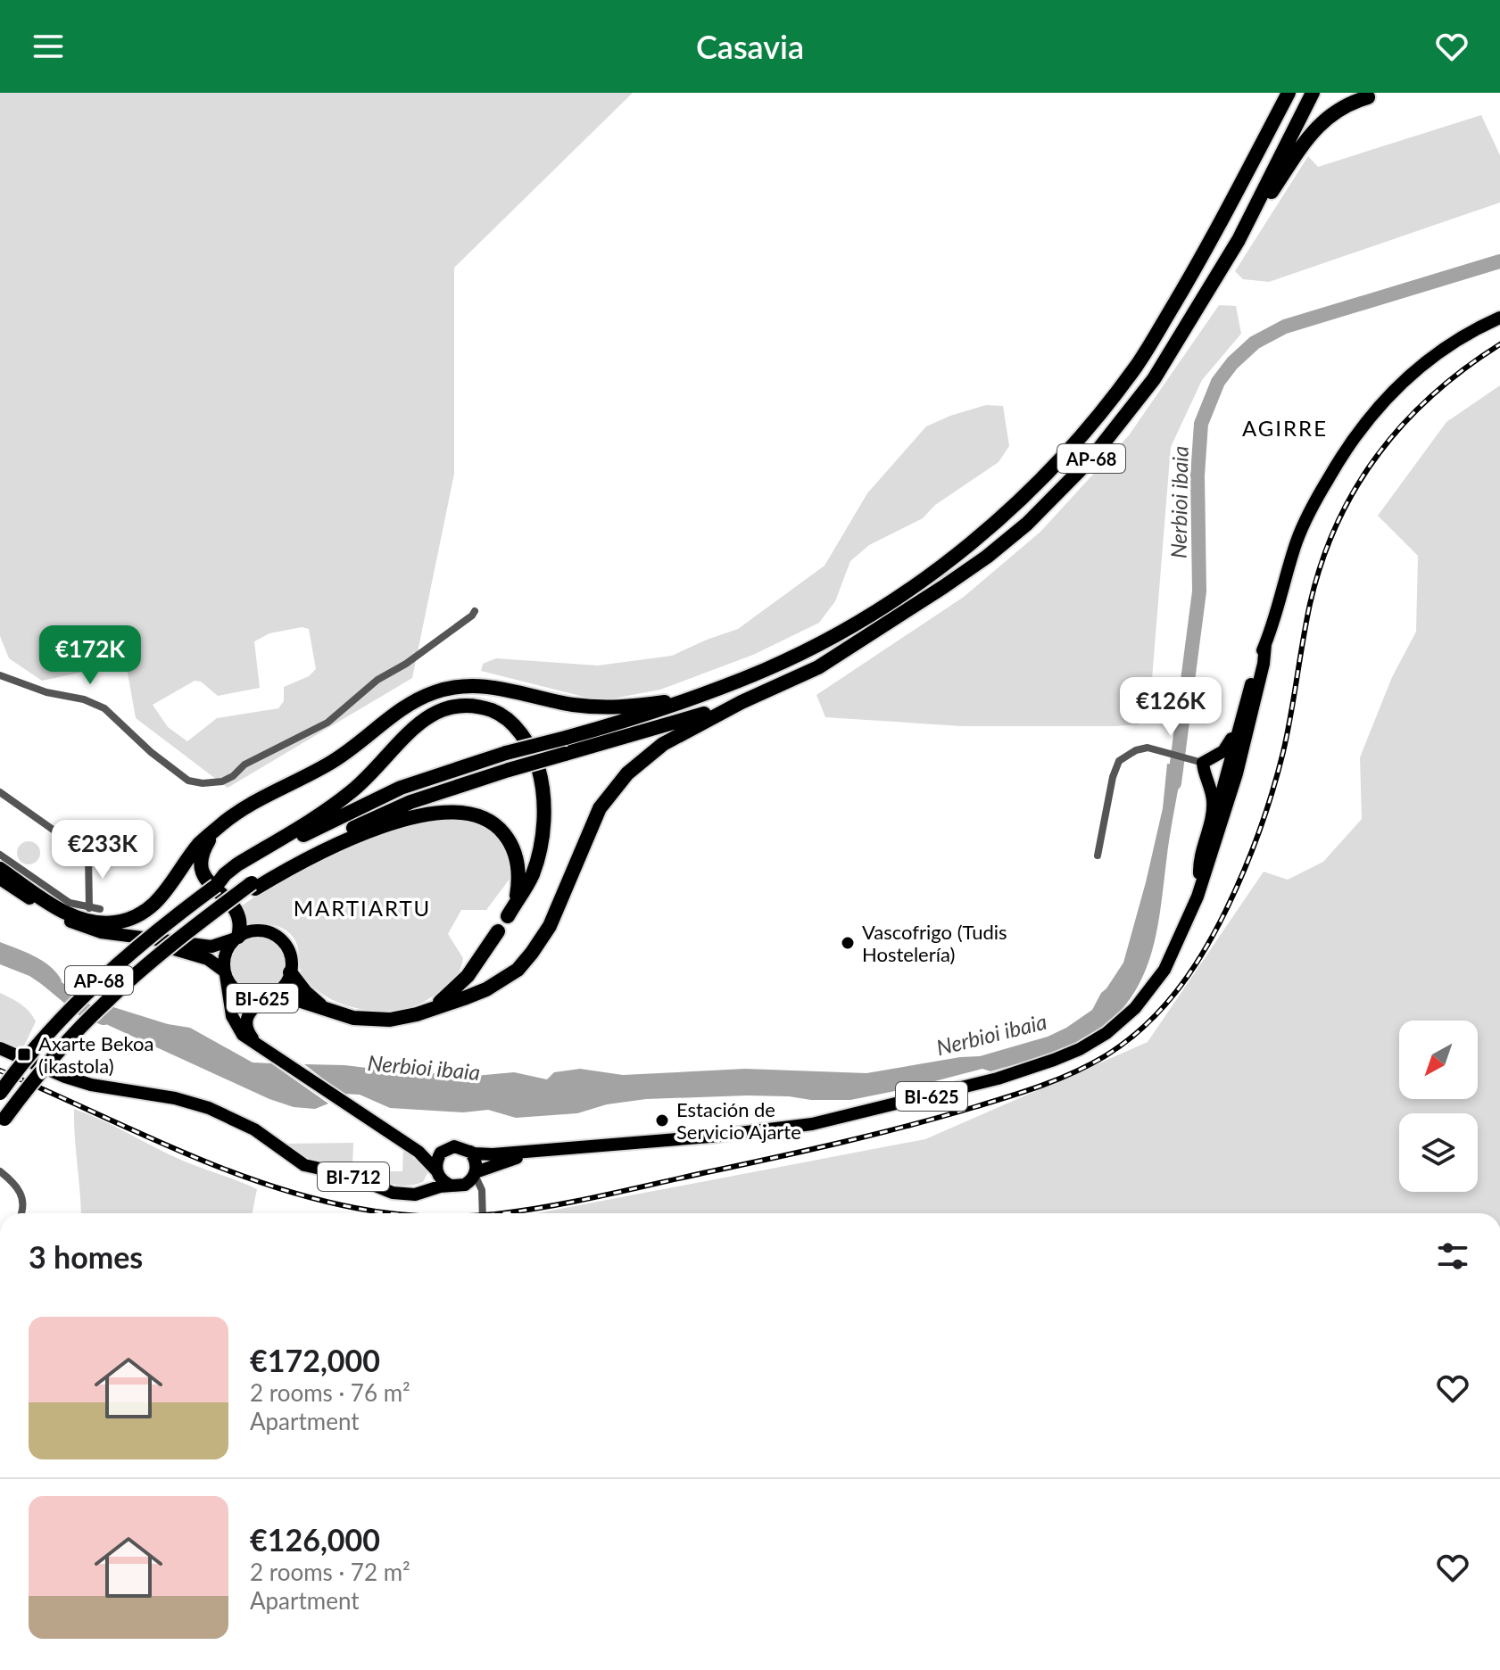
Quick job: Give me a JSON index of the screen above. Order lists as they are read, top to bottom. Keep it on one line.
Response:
{"streets":{"highway":["AP-68"],"main road":["BI-625","BI-712"]},"districts":["AGIRRE","MARTIARTU"],"water":["Nerbioi ibaia"],"places":{"other":["Vascofrigo (Tudis Hostelería)","Estación de Servicio Ajarte"],"transit":["Axarte Bekoa (ikastola)"]},"north":"bottom left","page":{"header":"Casavia","price":["€172K","€126K","€233K"],"heading":"3 homes","list":[{"name":"€172,000","note":"2 rooms · 76 m² · Apartment"},{"name":"€126,000","note":"2 rooms · 72 m² · Apartment"}]}}
